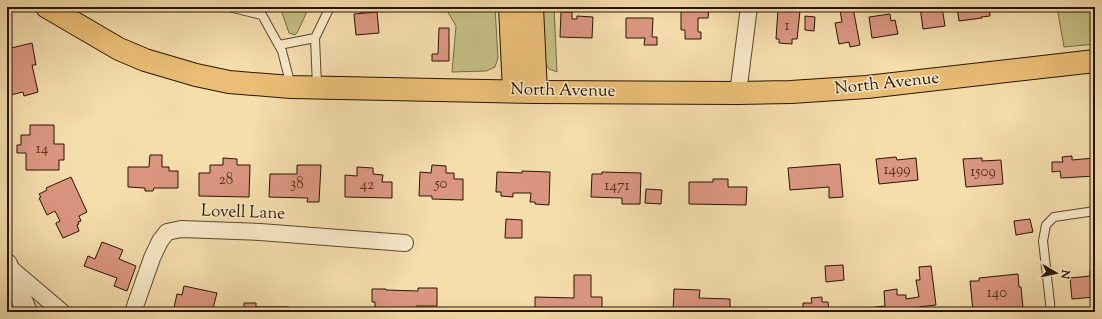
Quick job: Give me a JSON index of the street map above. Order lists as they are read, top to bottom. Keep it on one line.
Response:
{"streets":{"main road":["North Avenue"],"street":["Lovell Lane"]},"house_numbers":["1","14","1499","1509","28","38","50","42","1471","140"],"north":"right"}
